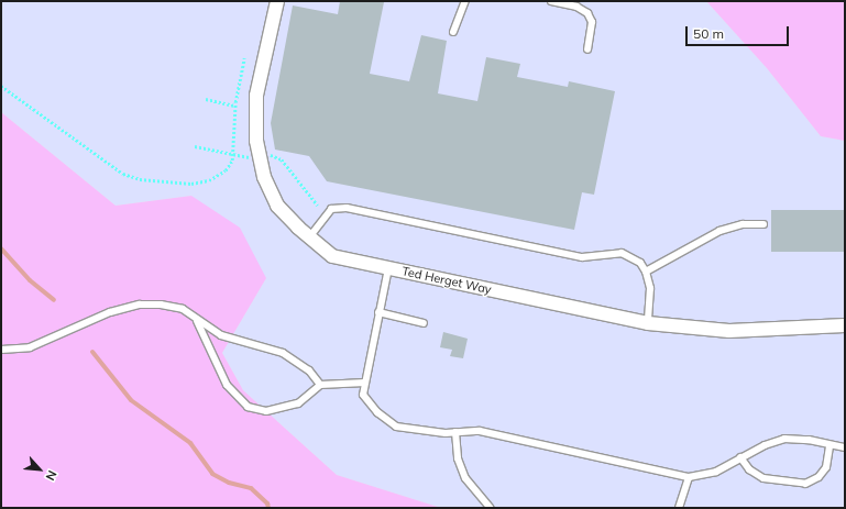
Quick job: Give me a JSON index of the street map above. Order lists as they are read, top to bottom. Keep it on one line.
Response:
{"streets":{"street":["Ted Herget Way"]},"scale_bar":"50 m","north":"bottom right"}
